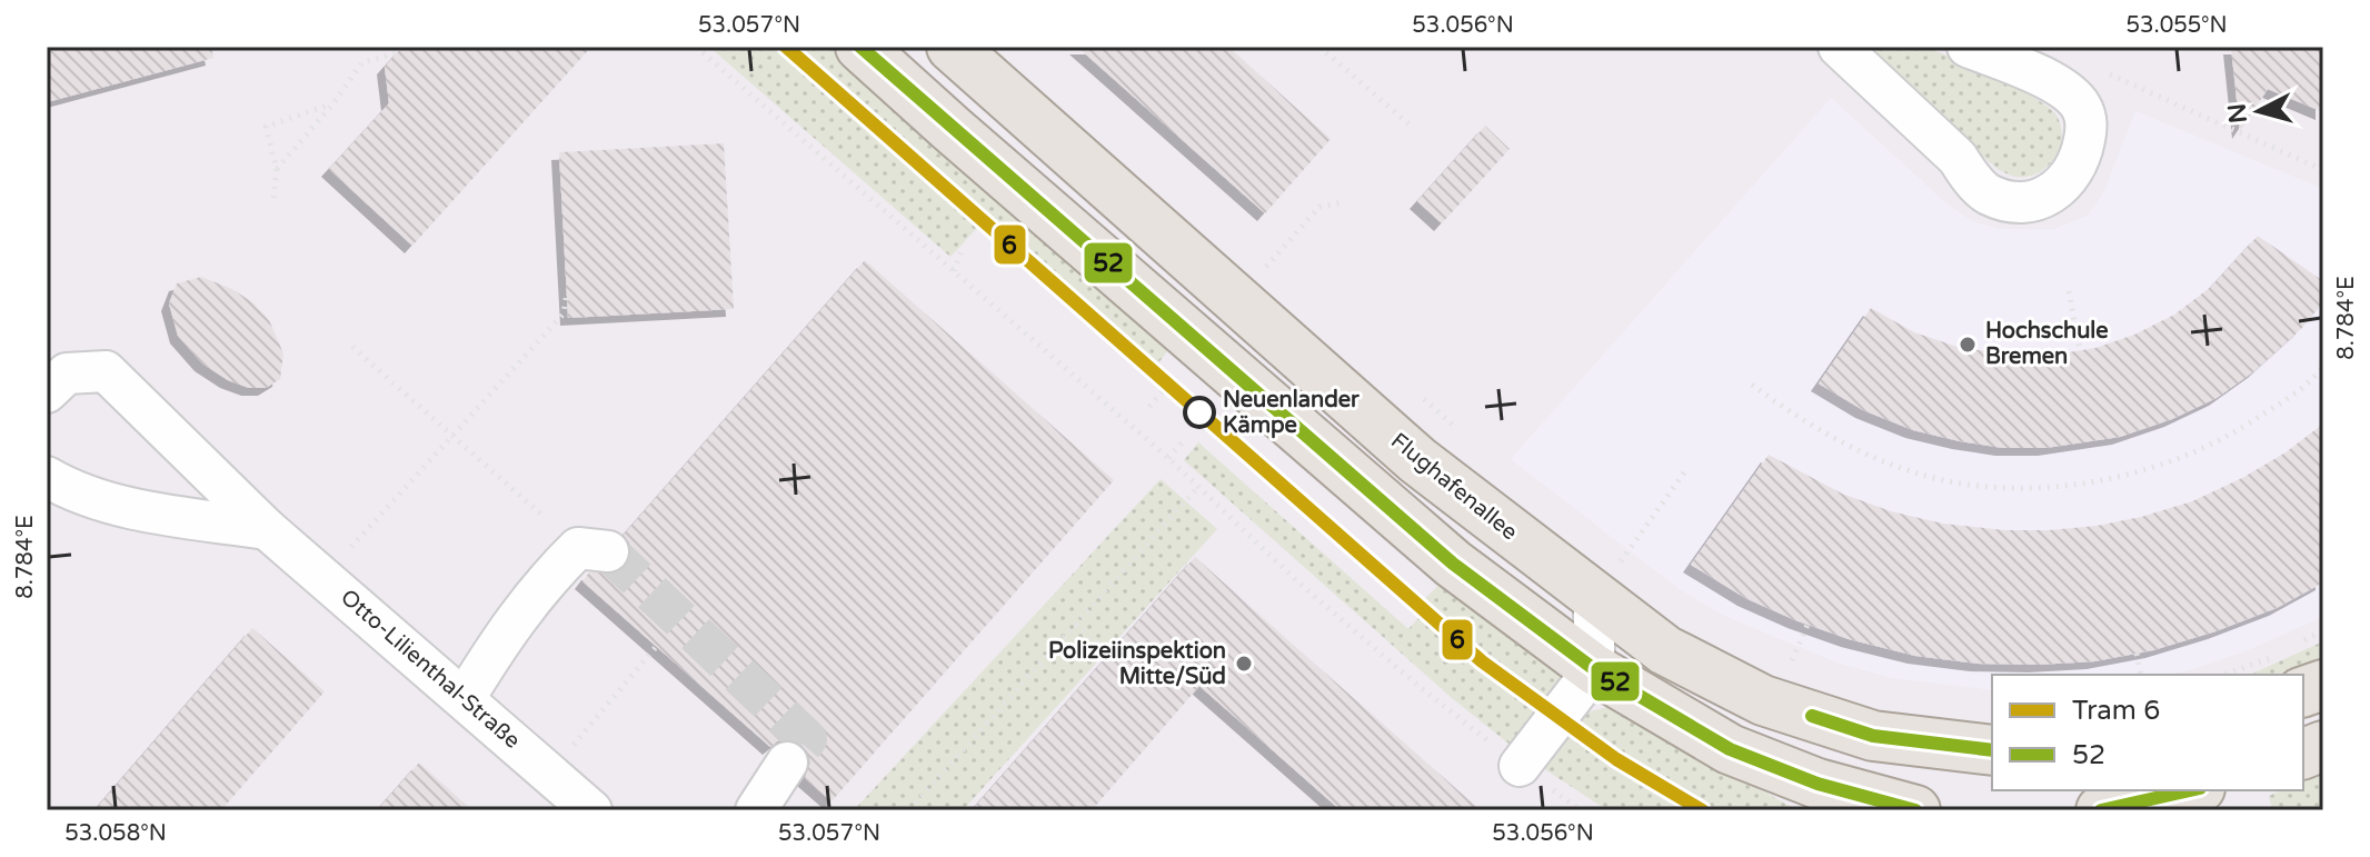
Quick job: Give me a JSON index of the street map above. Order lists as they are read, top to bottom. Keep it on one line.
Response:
{"streets":{"main road":["Flughafenallee"],"street":["Otto-Lilienthal-Straße"]},"places":["Hochschule Bremen","Neuenlander Kämpe","Polizeiinspektion Mitte/Süd"],"lines":["tram line 6","transit line 52"],"legend":["Tram 6","52"],"north":"left","coordinates":["53.057°N","53.056°N","53.055°N","8.784°E","53.058°N"]}
